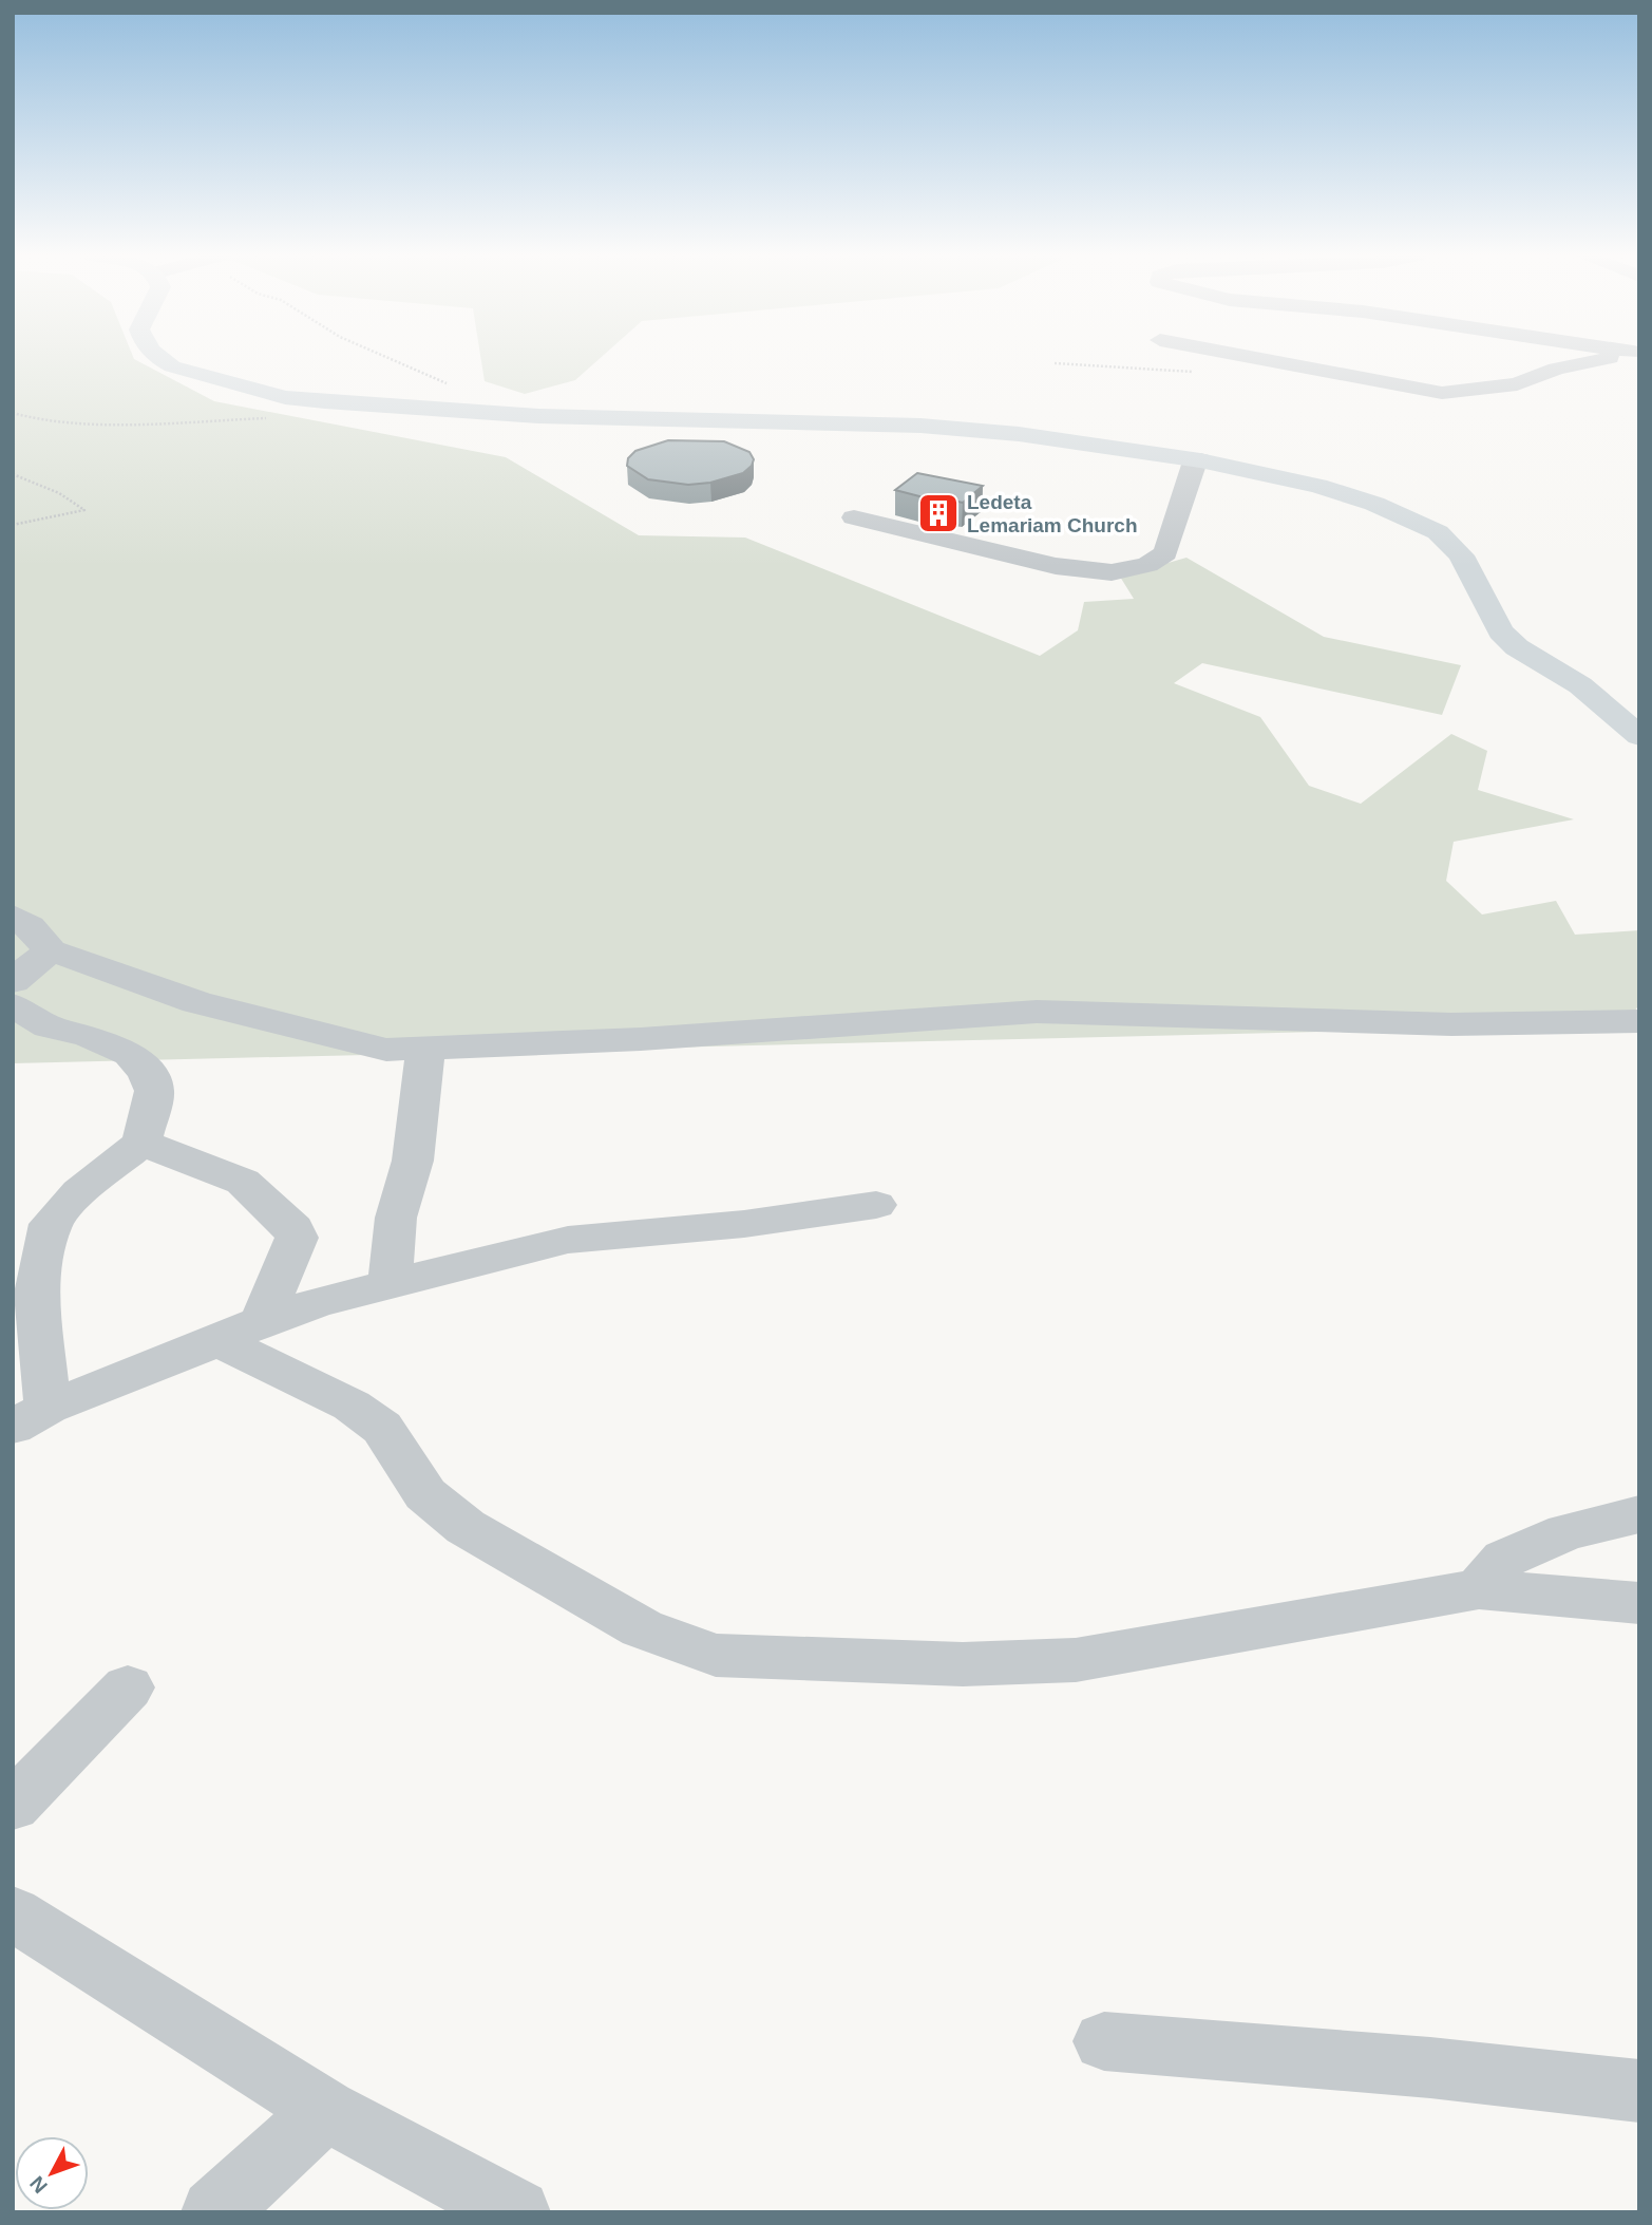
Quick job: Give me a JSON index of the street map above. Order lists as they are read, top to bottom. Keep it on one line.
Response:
{"places":{"building":["Ledeta Lemariam Church"]},"north":"bottom left"}
